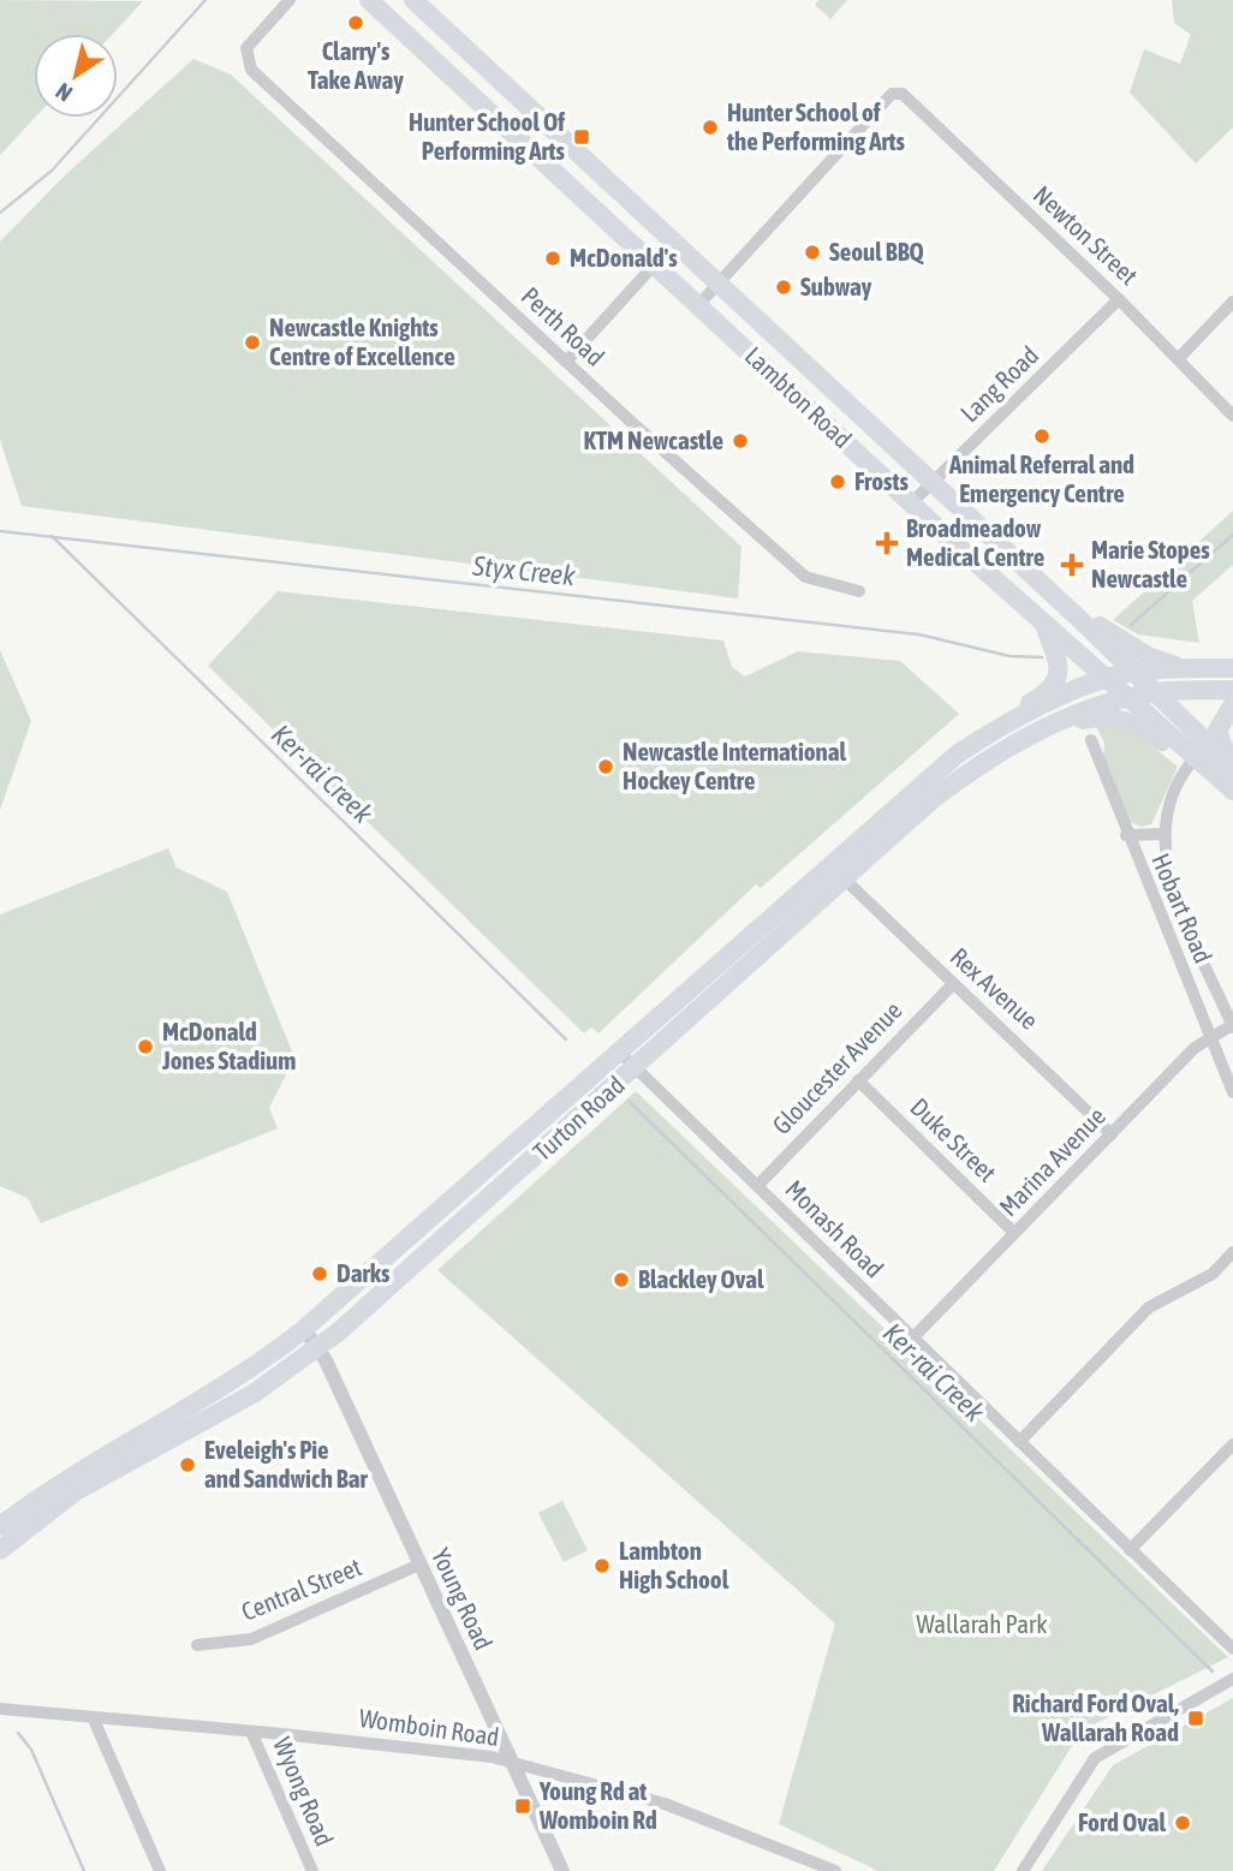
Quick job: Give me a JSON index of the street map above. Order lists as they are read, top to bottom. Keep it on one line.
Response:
{"streets":{"main road":["Lambton Road","Turton Road"],"street":["Newton Street","Perth Road","Lang Road","Hobart Road","Rex Avenue","Gloucester Avenue","Duke Street","Marina Avenue","Monash Road","Central Street","Young Road","Womboin Road","Wyong Road"]},"crossings":[["Newton Street","Lang Road"],["Newton Street","Lambton Road"],["Lang Road","Lambton Road"],["Lambton Road","Hobart Road"],["Lambton Road","Turton Road"],["Hobart Road","Marina Avenue"],["Rex Avenue","Gloucester Avenue"],["Rex Avenue","Turton Road"],["Rex Avenue","Marina Avenue"],["Gloucester Avenue","Duke Street"],["Gloucester Avenue","Monash Road"],["Turton Road","Monash Road"],["Turton Road","Young Road"],["Duke Street","Marina Avenue"],["Marina Avenue","Monash Road"],["Central Street","Young Road"],["Young Road","Womboin Road"],["Womboin Road","Wyong Road"]],"water":["Styx Creek","Ker-rai Creek"],"parks":["Wallarah Park"],"places":{"other":["Clarry's Take Away","Hunter School of the Performing Arts","Seoul BBQ","McDonald's","Subway","Newcastle Knights Centre of Excellence","Animal Referral and Emergency Centre","KTM Newcastle","Frosts","Newcastle International Hockey Centre","McDonald Jones Stadium","Darks","Blackley Oval","Eveleigh's Pie and Sandwich Bar","Lambton High School","Ford Oval"],"transit":["Hunter School Of Performing Arts","Richard Ford Oval, Wallarah Road","Young Rd at Womboin Rd"],"health":["Broadmeadow Medical Centre","Marie Stopes Newcastle"]},"north":"bottom left"}
